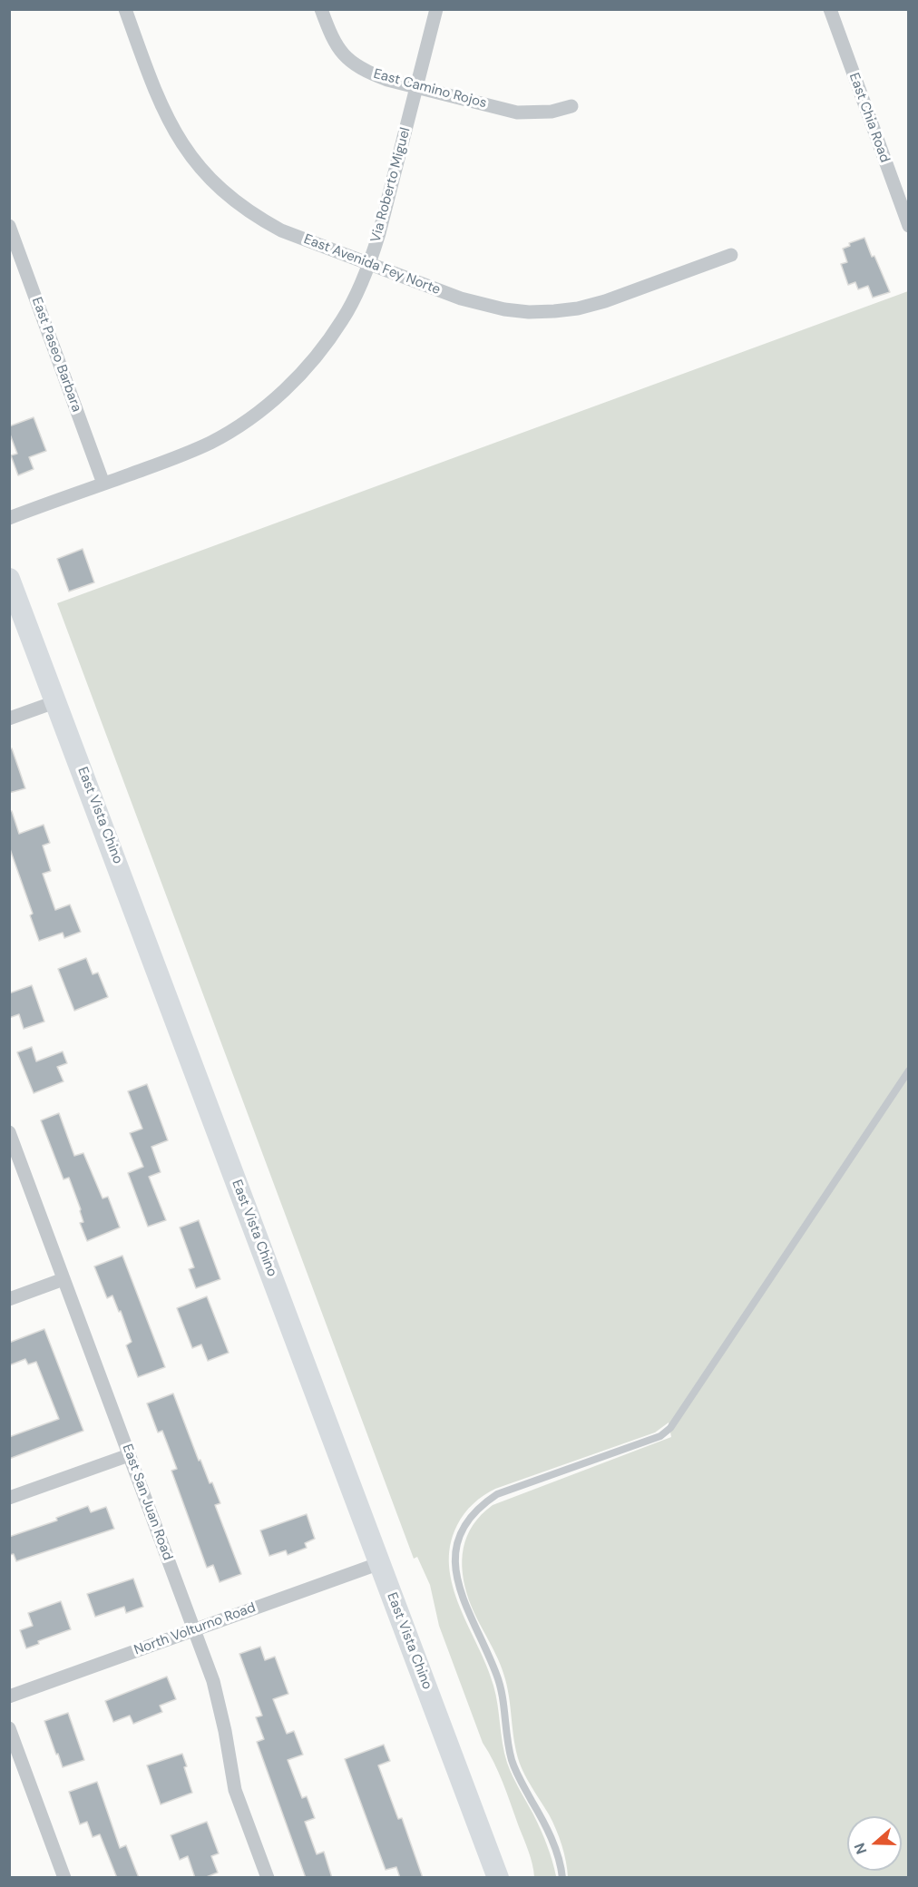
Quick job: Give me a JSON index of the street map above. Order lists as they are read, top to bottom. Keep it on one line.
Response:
{"streets":{"main road":["East Vista Chino"],"street":["East Camino Rojos","East Chia Road","Via Roberto Miguel","East Avenida Fey Norte","East Paseo Barbara","East San Juan Road","North Volturno Road"]},"crossings":[["East Camino Rojos","Via Roberto Miguel"],["Via Roberto Miguel","East Avenida Fey Norte"],["Via Roberto Miguel","East Paseo Barbara"],["East Vista Chino","North Volturno Road"],["East San Juan Road","North Volturno Road"]],"north":"left"}
